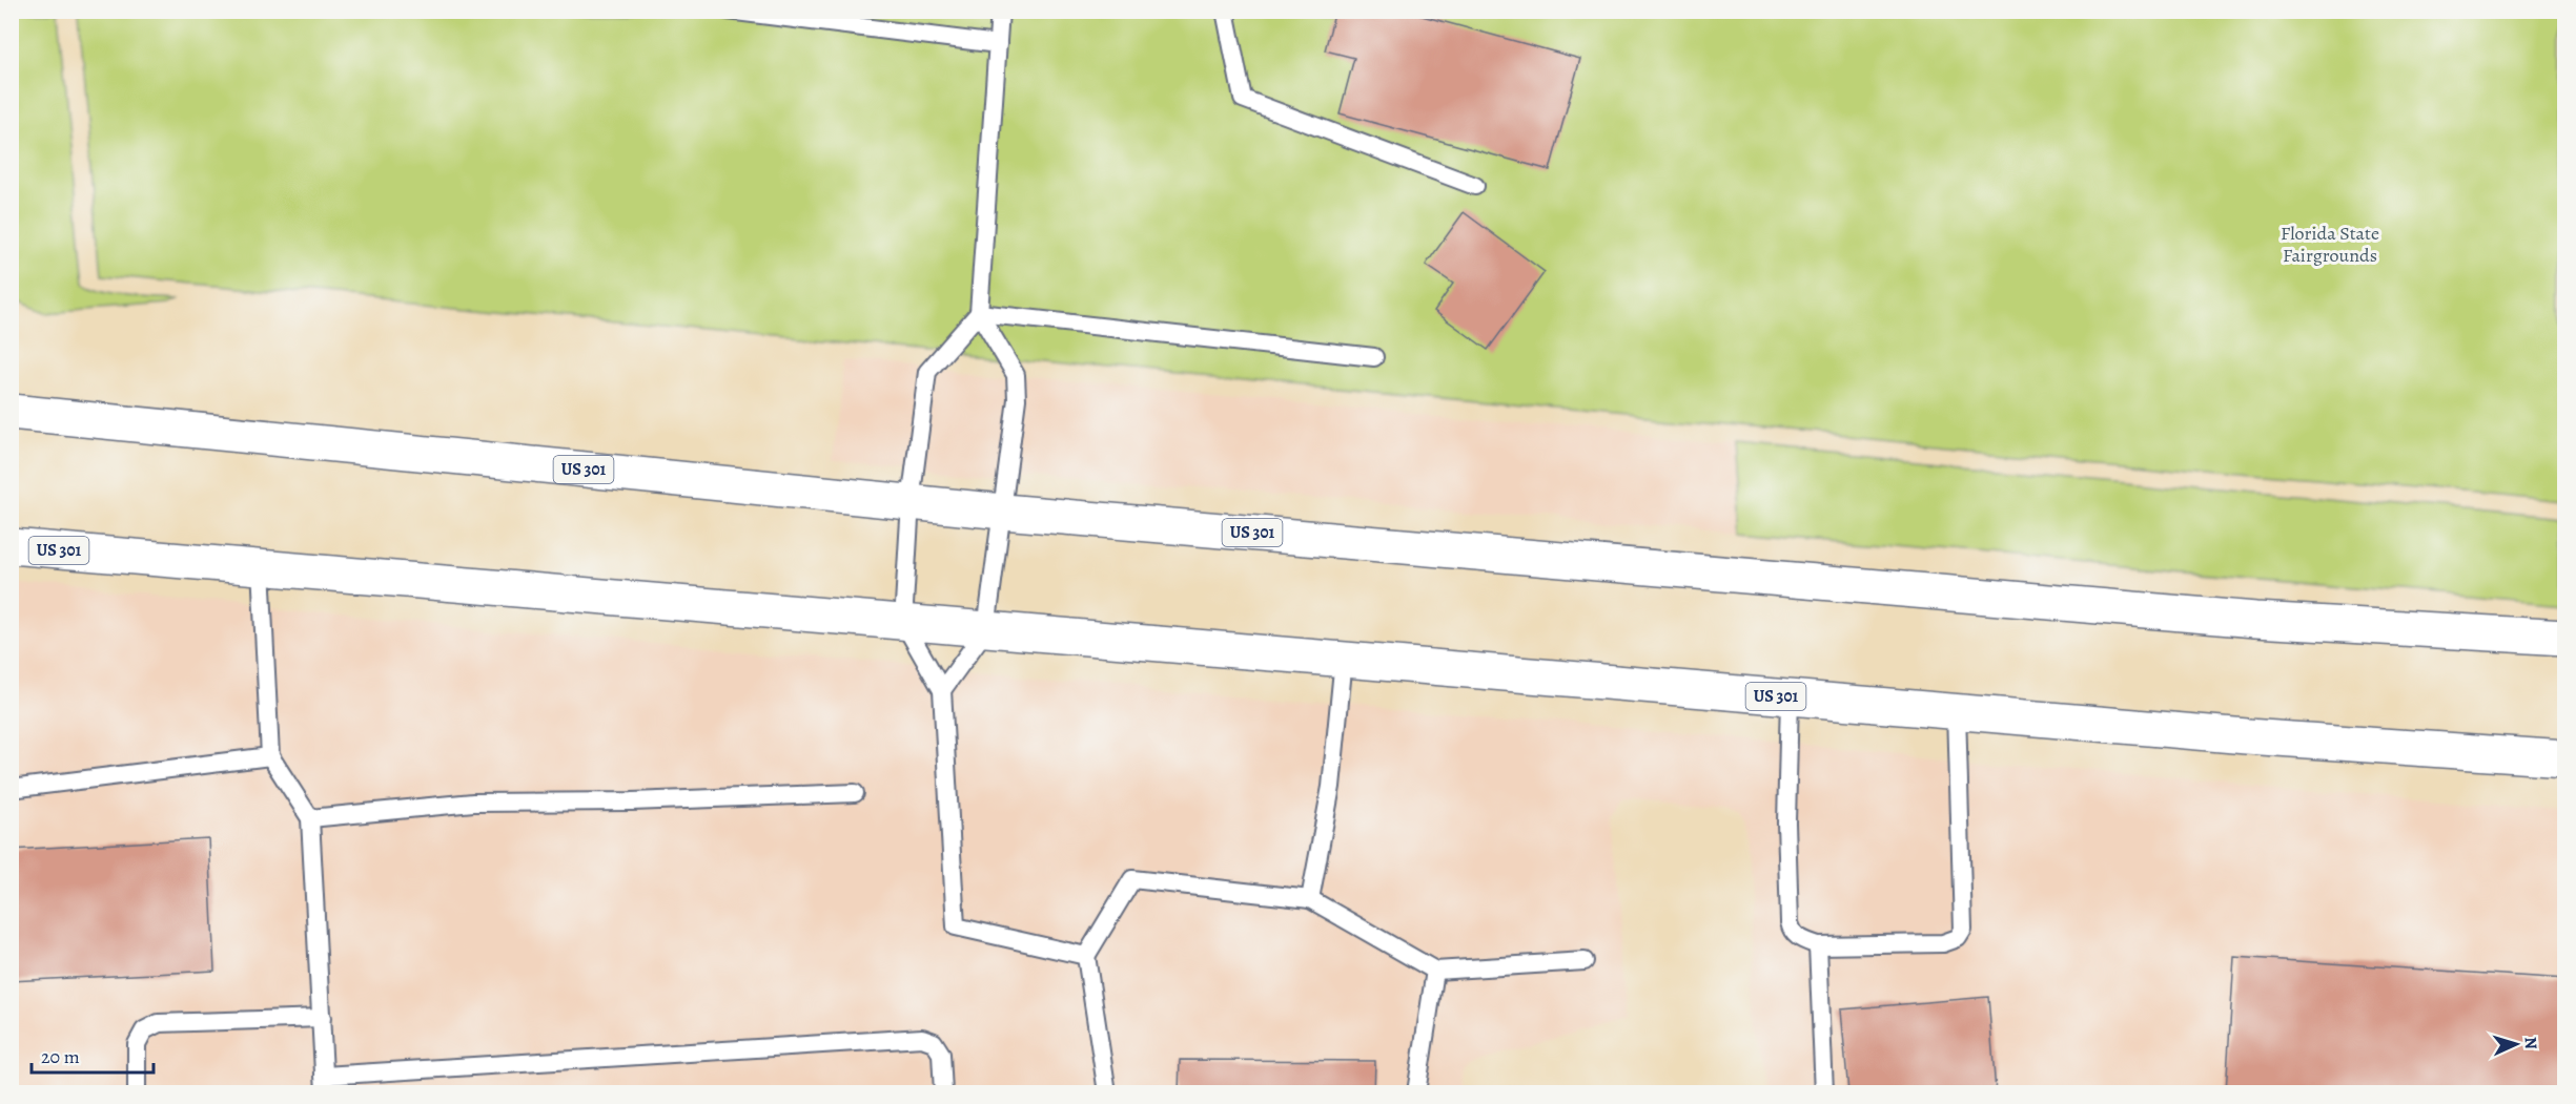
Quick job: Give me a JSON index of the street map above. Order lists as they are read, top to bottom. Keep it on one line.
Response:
{"streets":{"main road":["US 301"]},"parks":["Florida State Fairgrounds"],"scale_bar":"20 m","north":"right"}
